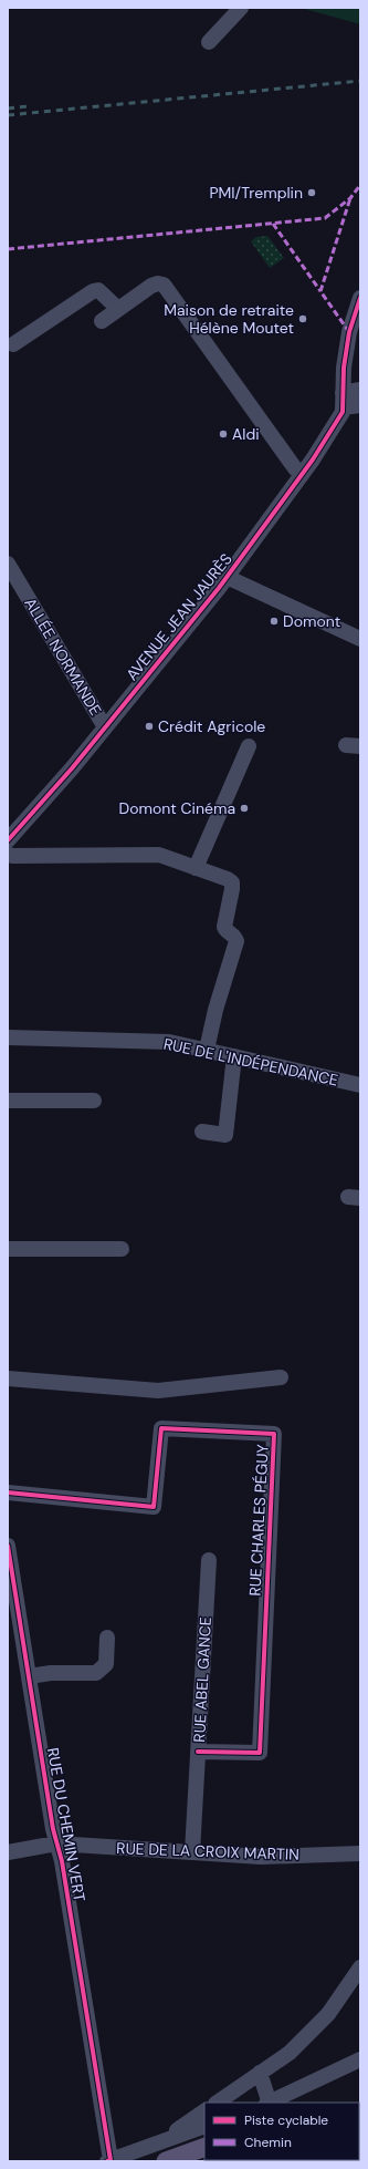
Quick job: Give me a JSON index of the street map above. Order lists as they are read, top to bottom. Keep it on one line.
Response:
{"streets":{"street":["AVENUE JEAN JAURÈS","ALLÉE NORMANDE","RUE DE L'INDÉPENDANCE","RUE CHARLES PÉGUY","RUE ABEL GANCE","RUE DU CHEMIN VERT","RUE DE LA CROIX MARTIN"]},"crossings":[["AVENUE JEAN JAURÈS","ALLÉE NORMANDE"],["RUE CHARLES PÉGUY","RUE ABEL GANCE"],["RUE ABEL GANCE","RUE DE LA CROIX MARTIN"],["RUE DU CHEMIN VERT","RUE DE LA CROIX MARTIN"]],"places":["PMI/Tremplin","Maison de retraite Hélène Moutet","Aldi","Domont","Crédit Agricole","Domont Cinéma"],"legend":["Piste cyclable","Chemin"]}
